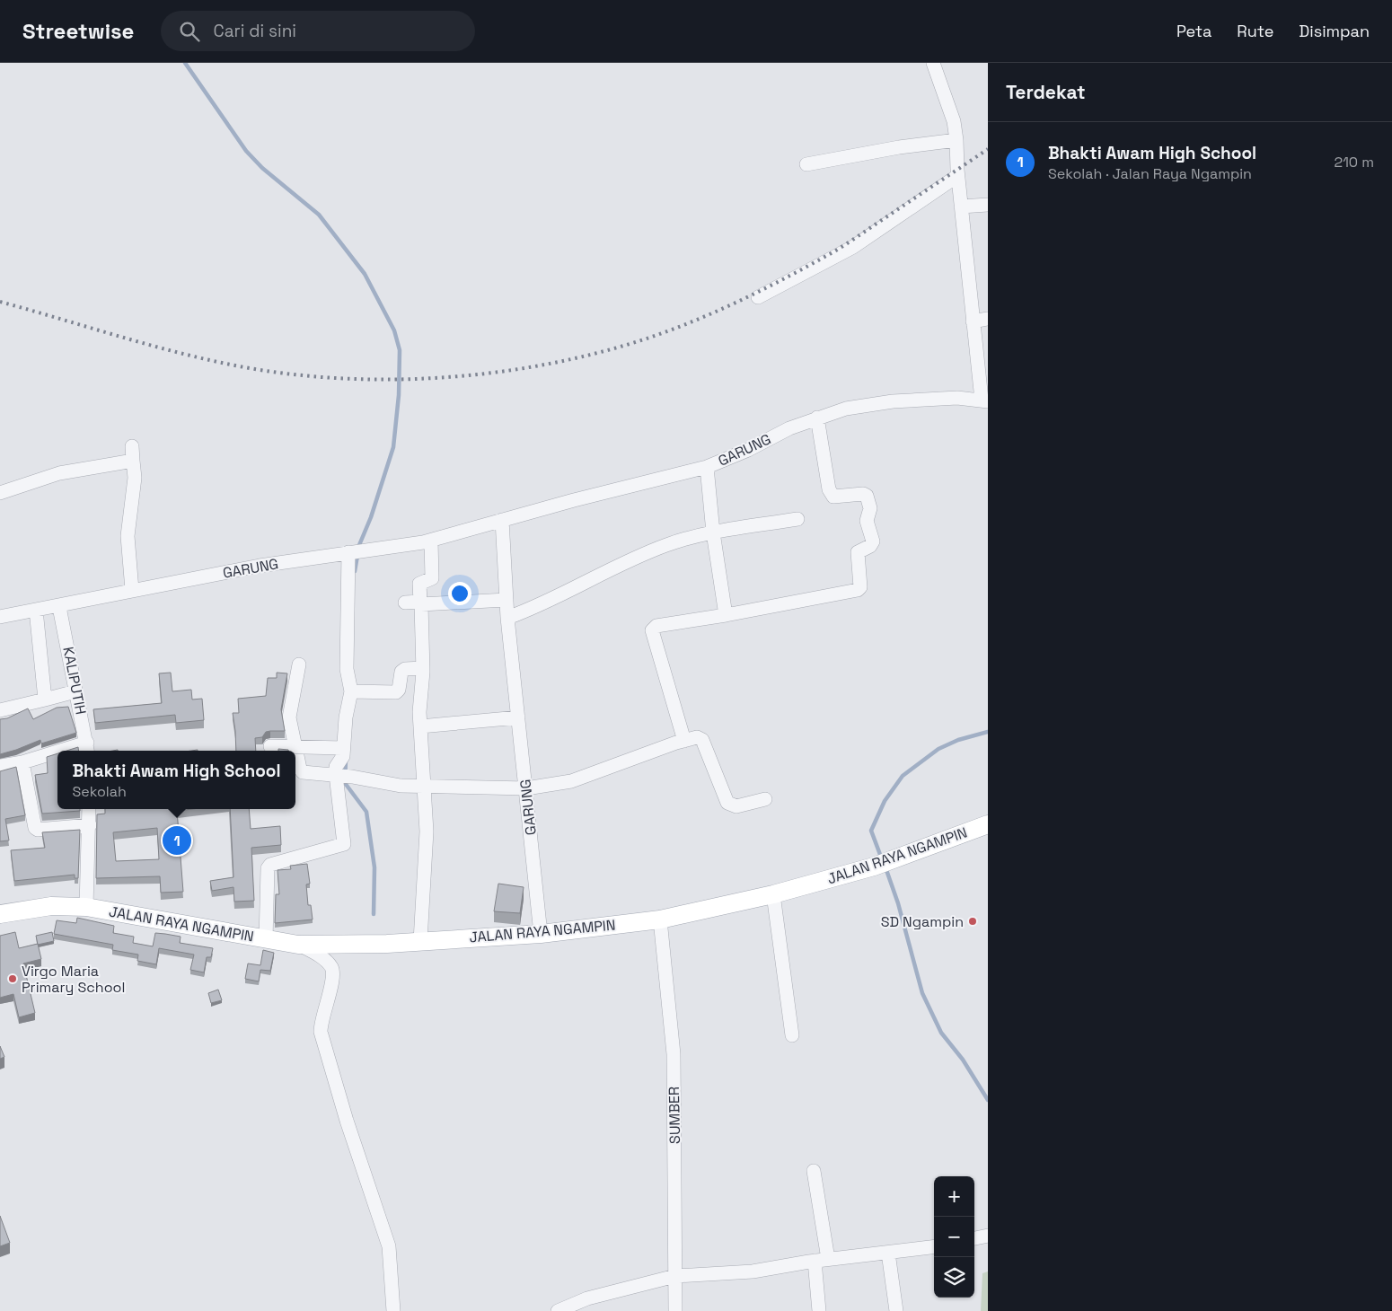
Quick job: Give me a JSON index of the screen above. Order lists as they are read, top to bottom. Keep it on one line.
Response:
{"streets":{"main road":["JALAN RAYA NGAMPIN"],"street":["GARUNG","KALIPUTIH","SUMBER"]},"crossings":[["GARUNG","KALIPUTIH"],["GARUNG","JALAN RAYA NGAMPIN"],["JALAN RAYA NGAMPIN","SUMBER"]],"places":["SD Ngampin","Virgo Maria Primary School"],"page":{"header":"Streetwise","search":"Cari di sini","nav":["Peta","Rute","Disimpan"],"heading":"Terdekat","list":[{"mark":"1","name":"Bhakti Awam High School","note":"Sekolah · Jalan Raya Ngampin","value":"210 m"}],"popup":["Bhakti Awam High School","Sekolah"],"pins":"1","map_buttons":["+","−"]}}
